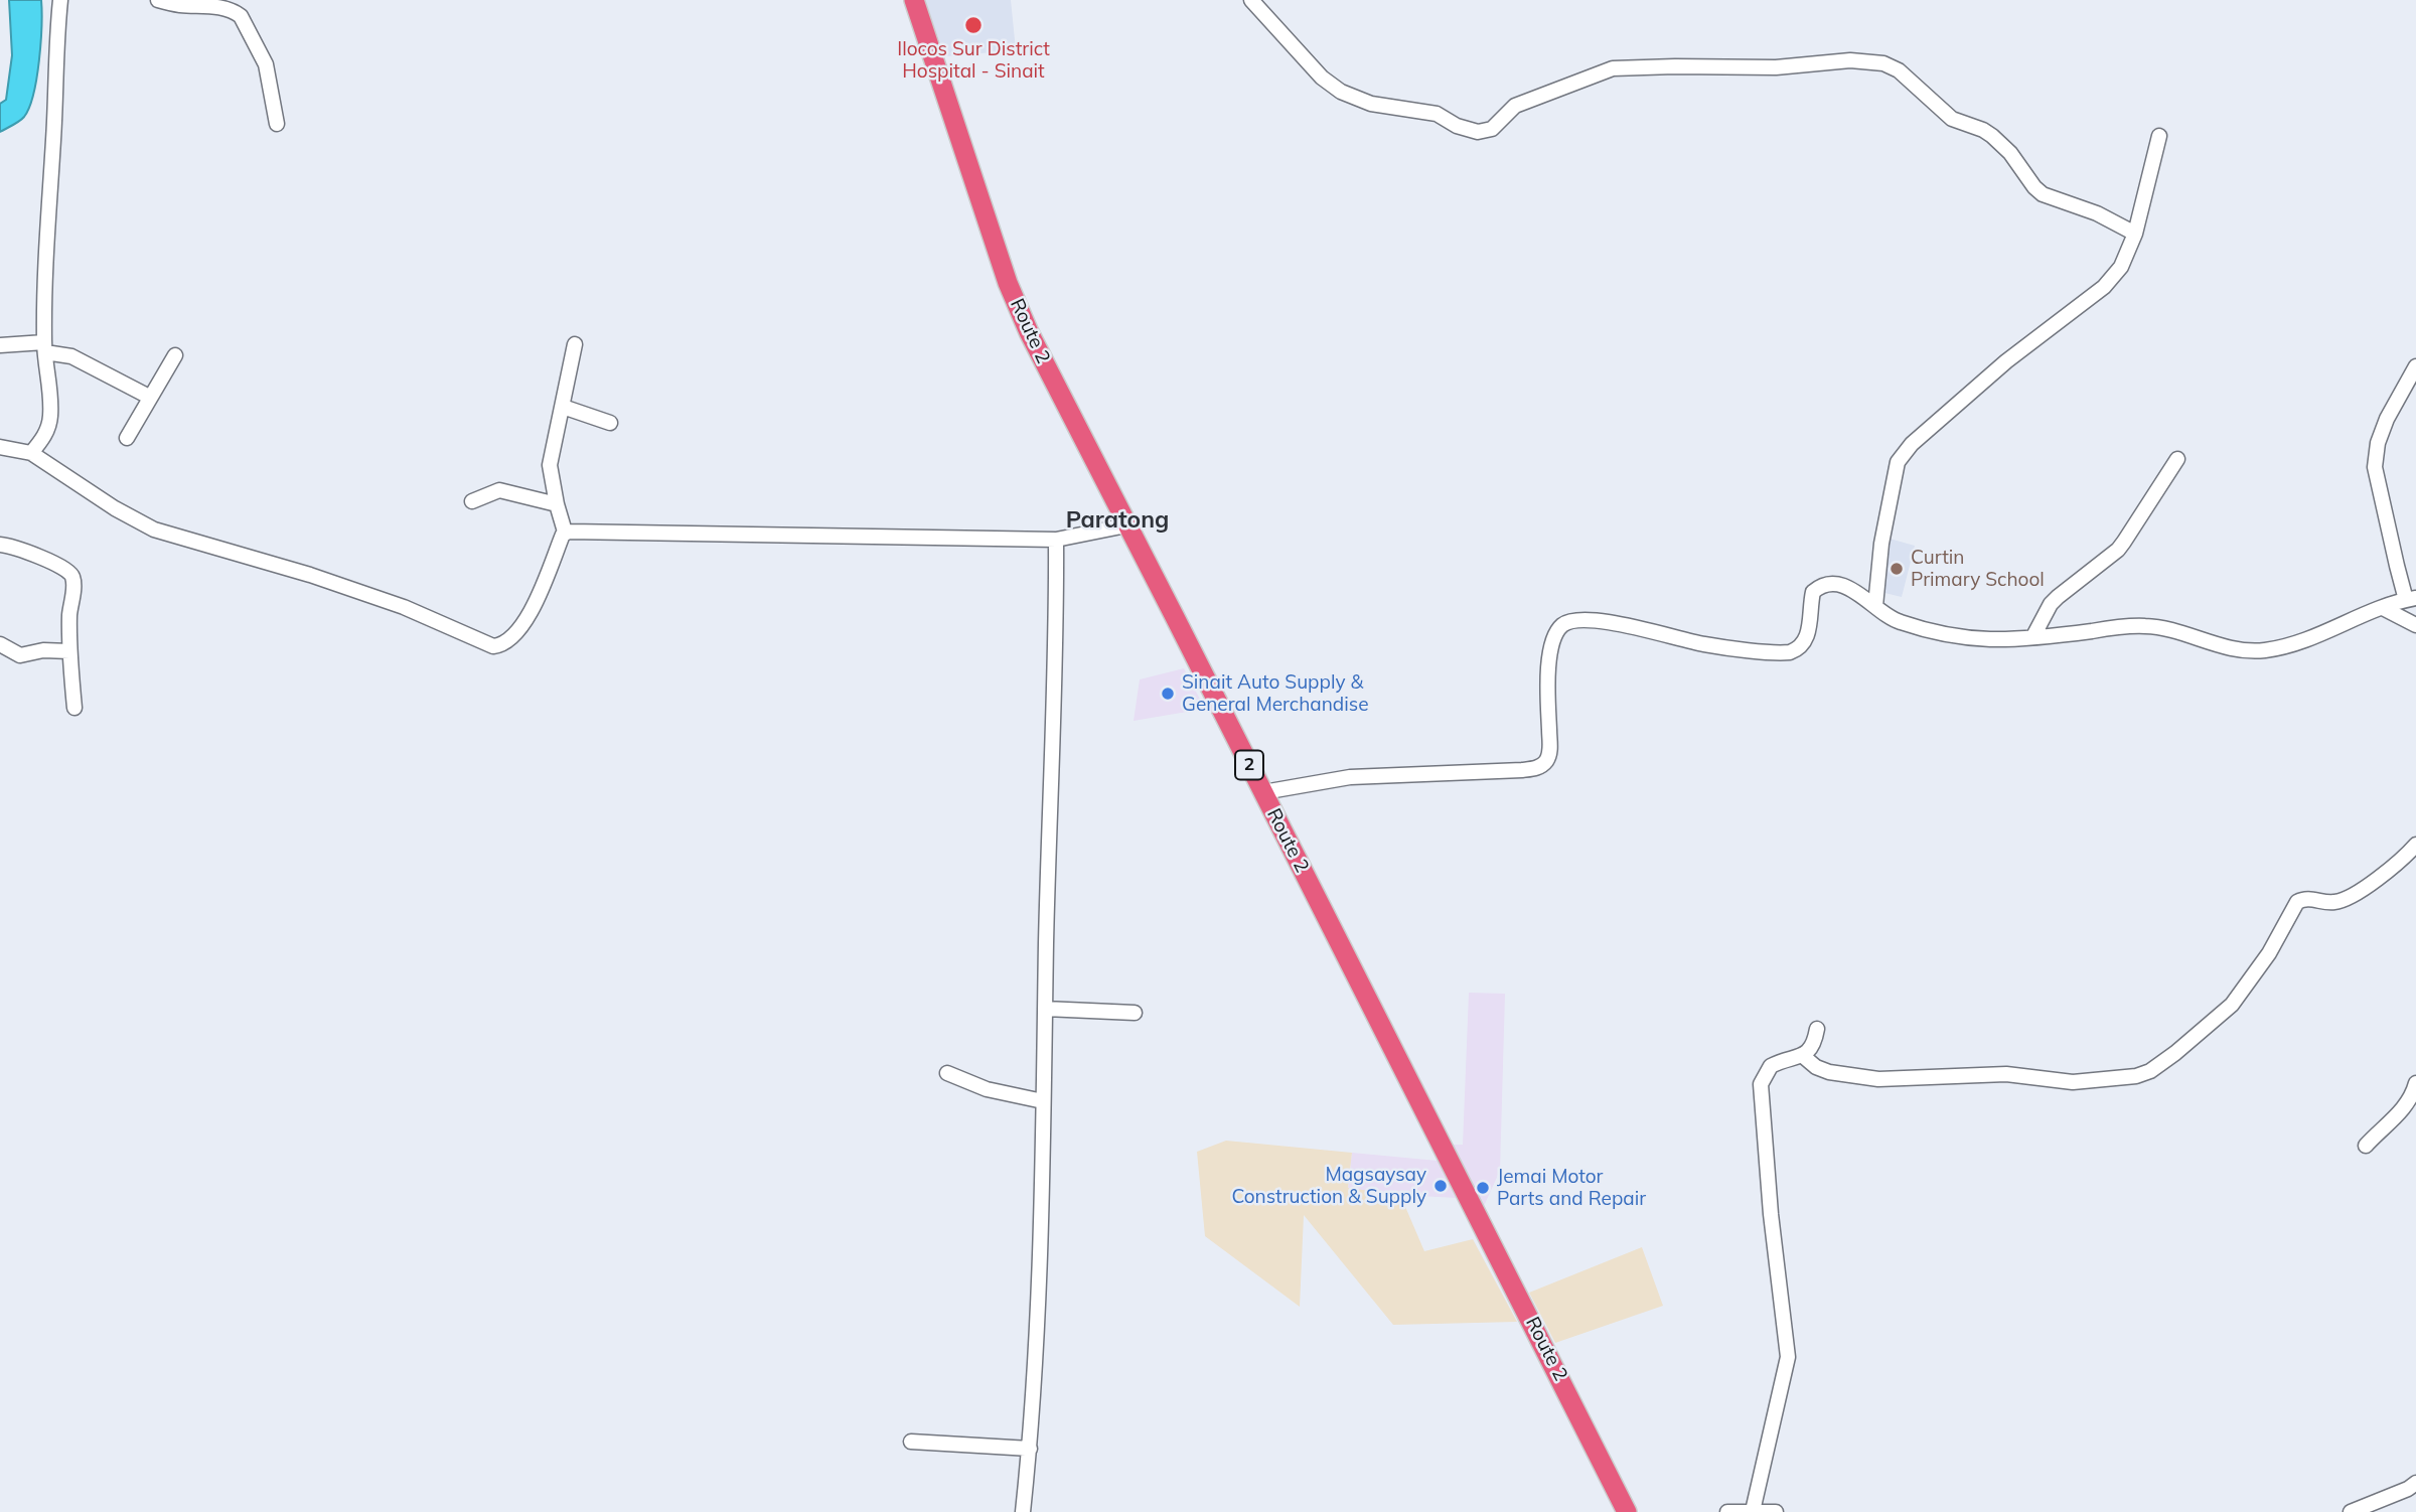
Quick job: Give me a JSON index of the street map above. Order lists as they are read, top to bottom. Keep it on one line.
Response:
{"streets":{"highway":["Route 2","2"]},"districts":["Paratong"],"places":["Ilocos Sur District Hospital - Sinait","Curtin Primary School","Sinait Auto Supply & General Merchandise","Magsaysay Construction & Supply","Jemai Motor Parts and Repair"]}
